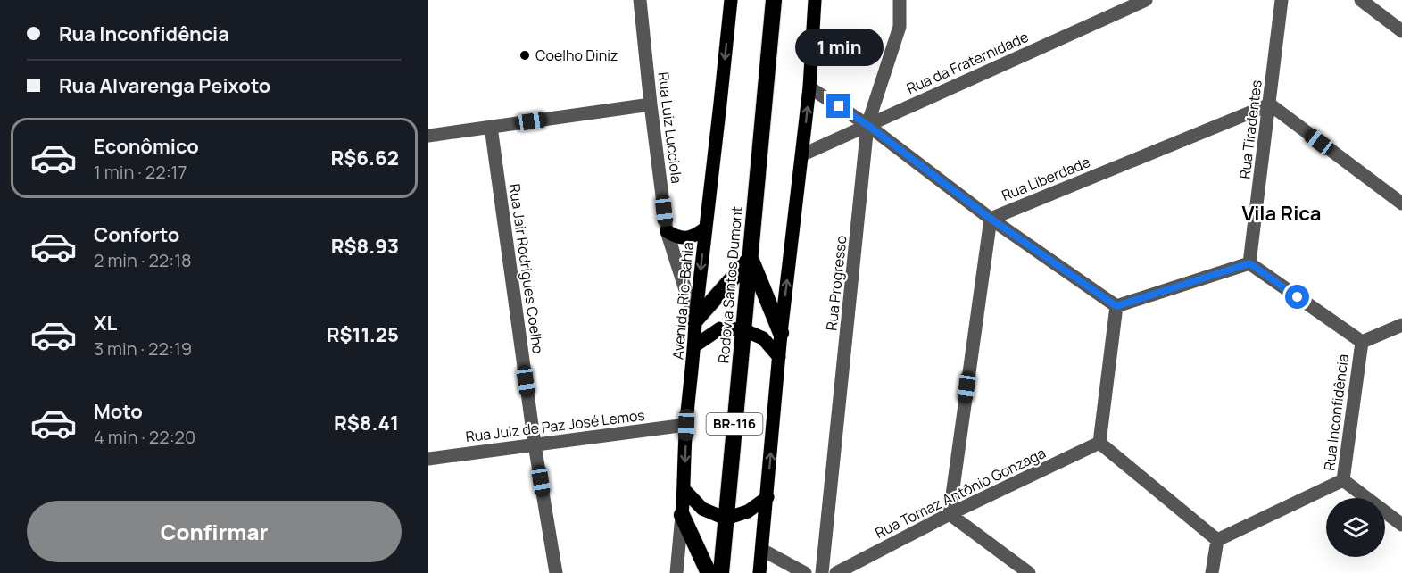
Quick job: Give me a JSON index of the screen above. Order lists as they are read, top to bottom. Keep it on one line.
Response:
{"streets":{"highway":["Rodovia Santos Dumont","BR-116"],"main road":["Avenida Rio-Bahia"],"street":["Rua da Fraternidade","Rua Luiz Lucciola","Rua Tiradentes","Rua Liberdade","Rua Jair Rodrigues Coelho","Rua Progresso","Rua Inconfidência","Rua Juiz de Paz José Lemos","Rua Tomaz Antônio Gonzaga"]},"crossings":[["Rua da Fraternidade","Rua Progresso"],["Rua Luiz Lucciola","Avenida Rio-Bahia"],["Rua Tiradentes","Rua Liberdade"],["Rua Tiradentes","Rua Inconfidência"],["Rua Liberdade","Rua Tomaz Antônio Gonzaga"],["Rua Jair Rodrigues Coelho","Rua Juiz de Paz José Lemos"],["Avenida Rio-Bahia","Rua Juiz de Paz José Lemos"]],"districts":["Vila Rica"],"places":["Coelho Diniz"],"page":{"banner":["Rua Inconfidência","Rua Alvarenga Peixoto"],"bubble":"1 min","list":[{"name":"Econômico","note":"1 min · 22:17","value":"R$6.62"},{"name":"Conforto","note":"2 min · 22:18","value":"R$8.93"},{"name":"XL","note":"3 min · 22:19","value":"R$11.25"},{"name":"Moto","note":"4 min · 22:20","value":"R$8.41"}],"buttons":"Confirmar"}}
